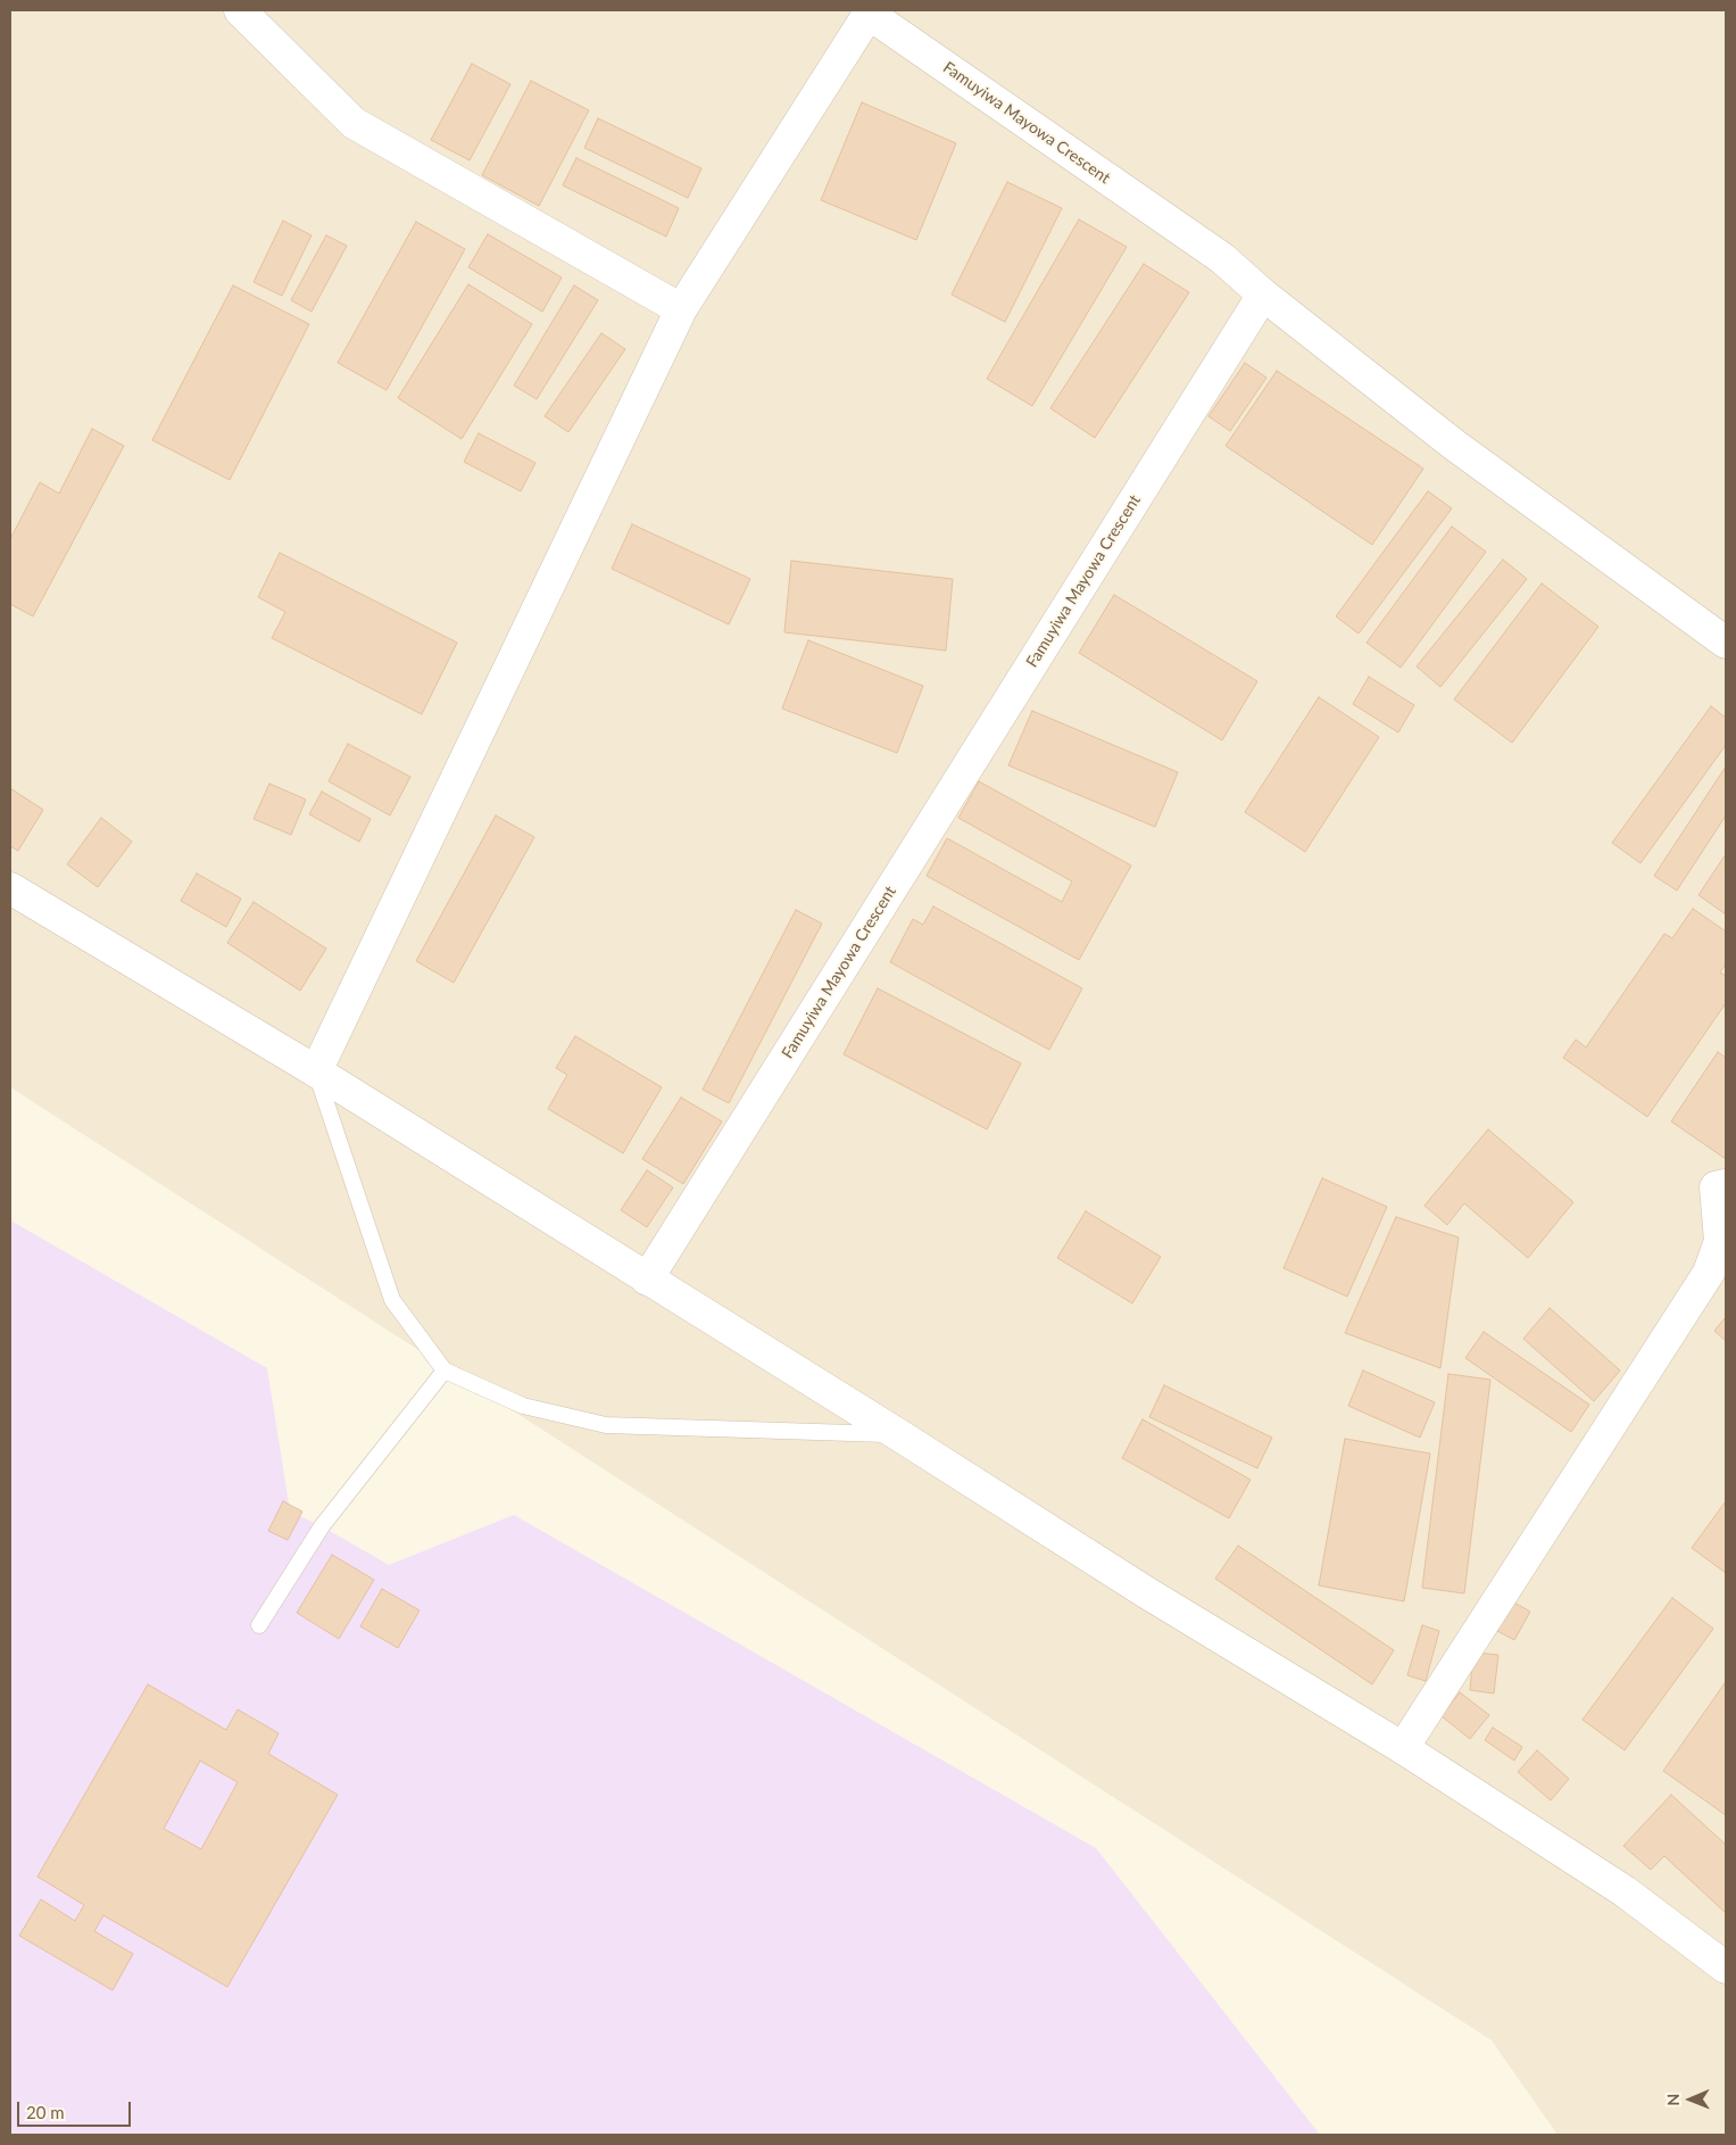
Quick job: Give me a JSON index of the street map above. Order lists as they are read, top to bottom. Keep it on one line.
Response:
{"streets":{"street":["Famuyiwa Mayowa Crescent"]},"scale_bar":"20 m","north":"left"}
